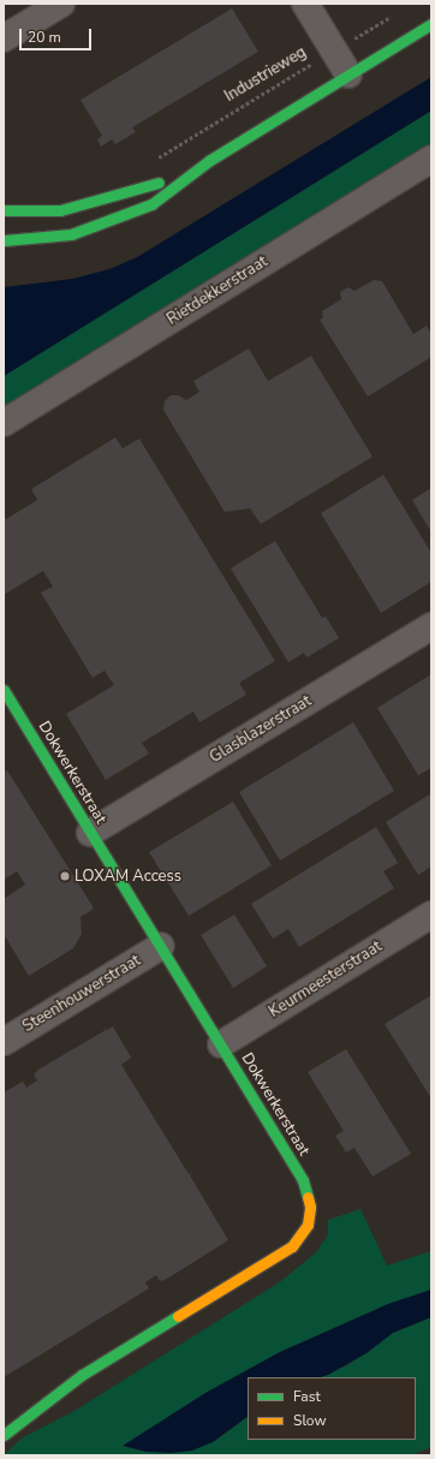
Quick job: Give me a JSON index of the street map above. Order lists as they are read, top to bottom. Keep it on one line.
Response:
{"streets":{"street":["Rietdekkerstraat","Glasblazerstraat","Dokwerkerstraat","Keurmeesterstraat","Steenhouwerstraat"],"path":["Industrieweg"]},"crossings":[["Glasblazerstraat","Dokwerkerstraat"],["Dokwerkerstraat","Keurmeesterstraat"],["Dokwerkerstraat","Steenhouwerstraat"]],"places":["LOXAM Access"],"legend":["Fast","Slow"],"scale_bar":"20 m"}
